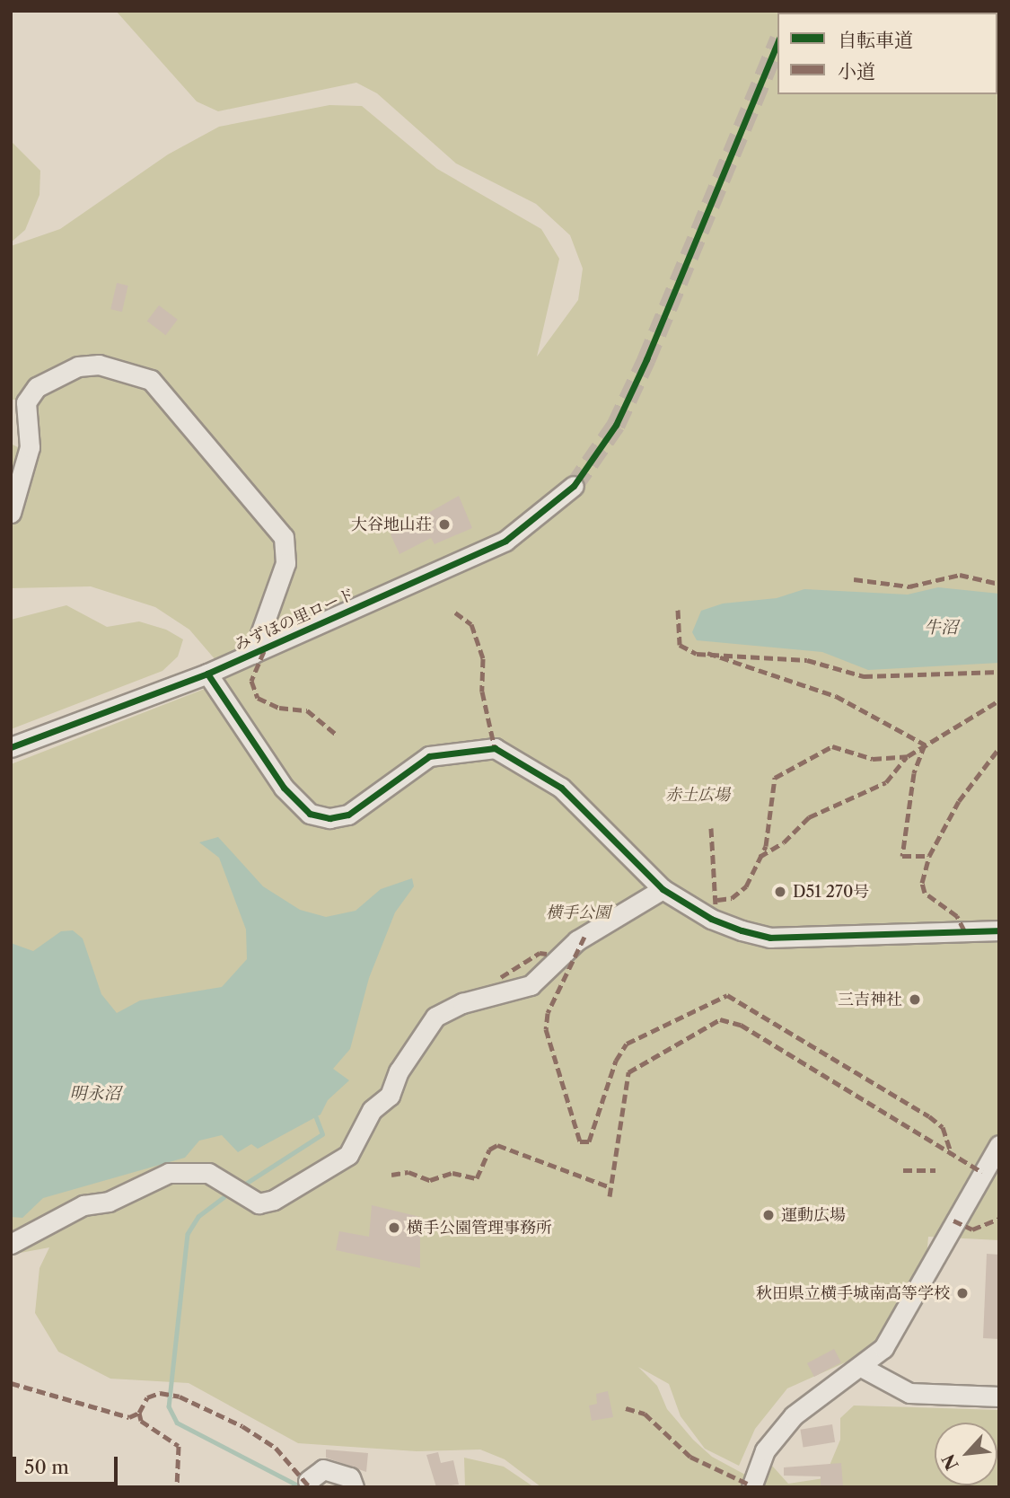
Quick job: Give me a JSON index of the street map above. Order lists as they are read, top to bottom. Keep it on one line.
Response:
{"streets":{"street":["みずほの里ロード"]},"water":["牛沼","明永沼"],"parks":["赤土広場","横手公園"],"places":["大谷地山荘","D51 270号","三吉神社","運動広場","横手公園管理事務所","秋田県立横手城南高等学校"],"legend":["自転車道","小道"],"scale_bar":"50 m","north":"bottom left"}
